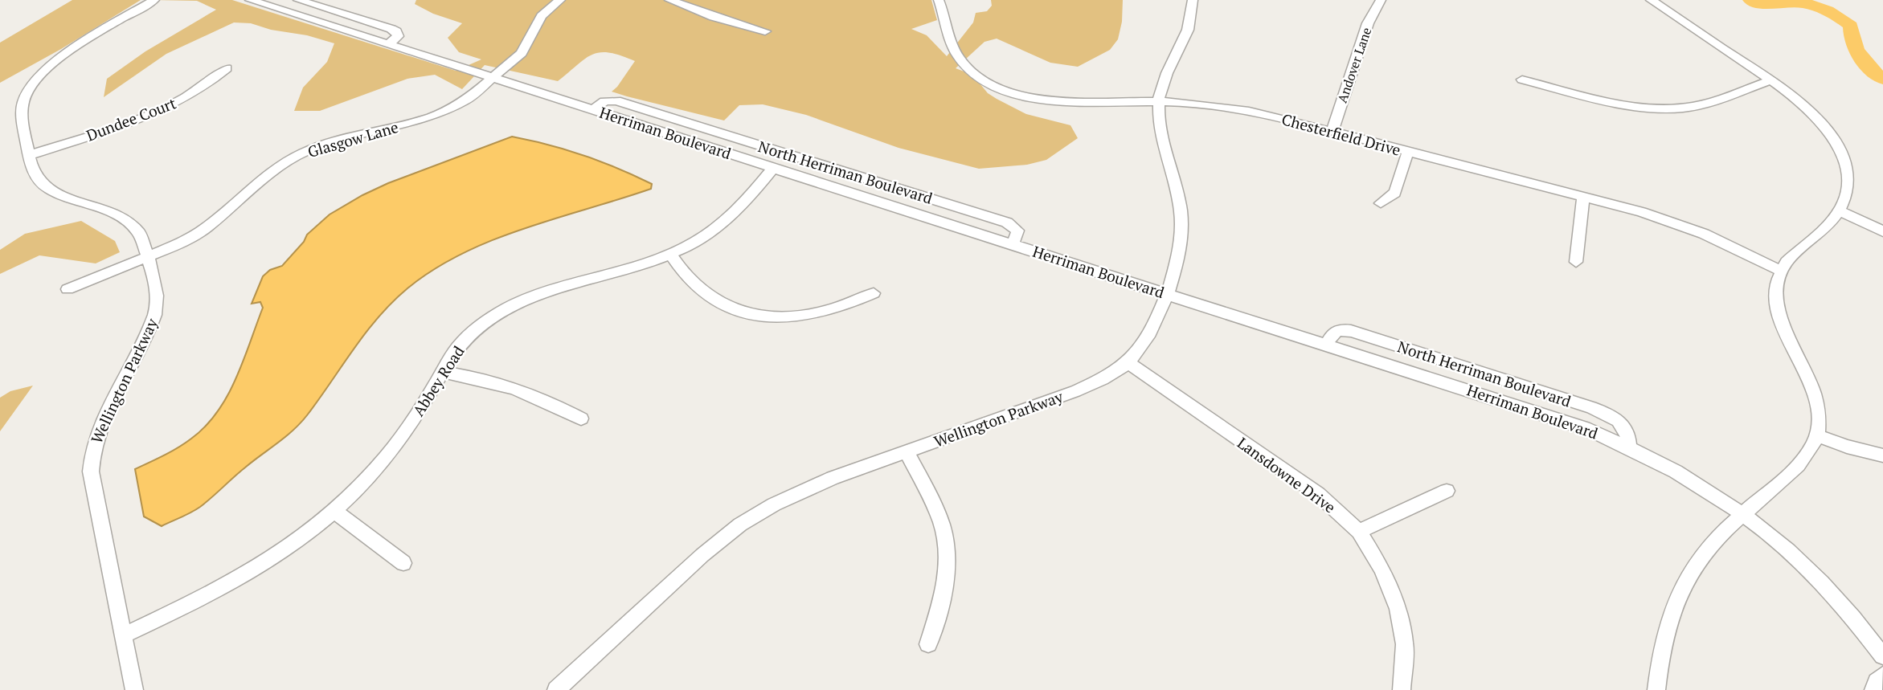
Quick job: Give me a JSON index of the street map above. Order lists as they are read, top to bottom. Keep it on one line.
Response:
{"streets":{"street":["Andover Lane","Dundee Court","Herriman Boulevard","Chesterfield Drive","Glasgow Lane","North Herriman Boulevard","Wellington Parkway","Abbey Road","Lansdowne Drive"]},"crossings":[["Andover Lane","Chesterfield Drive"],["Dundee Court","Wellington Parkway"],["Herriman Boulevard","Glasgow Lane"],["Herriman Boulevard","North Herriman Boulevard"],["Herriman Boulevard","Wellington Parkway"],["Herriman Boulevard","Abbey Road"],["Chesterfield Drive","Wellington Parkway"],["Glasgow Lane","Wellington Parkway"],["Wellington Parkway","Abbey Road"],["Wellington Parkway","Lansdowne Drive"]]}
